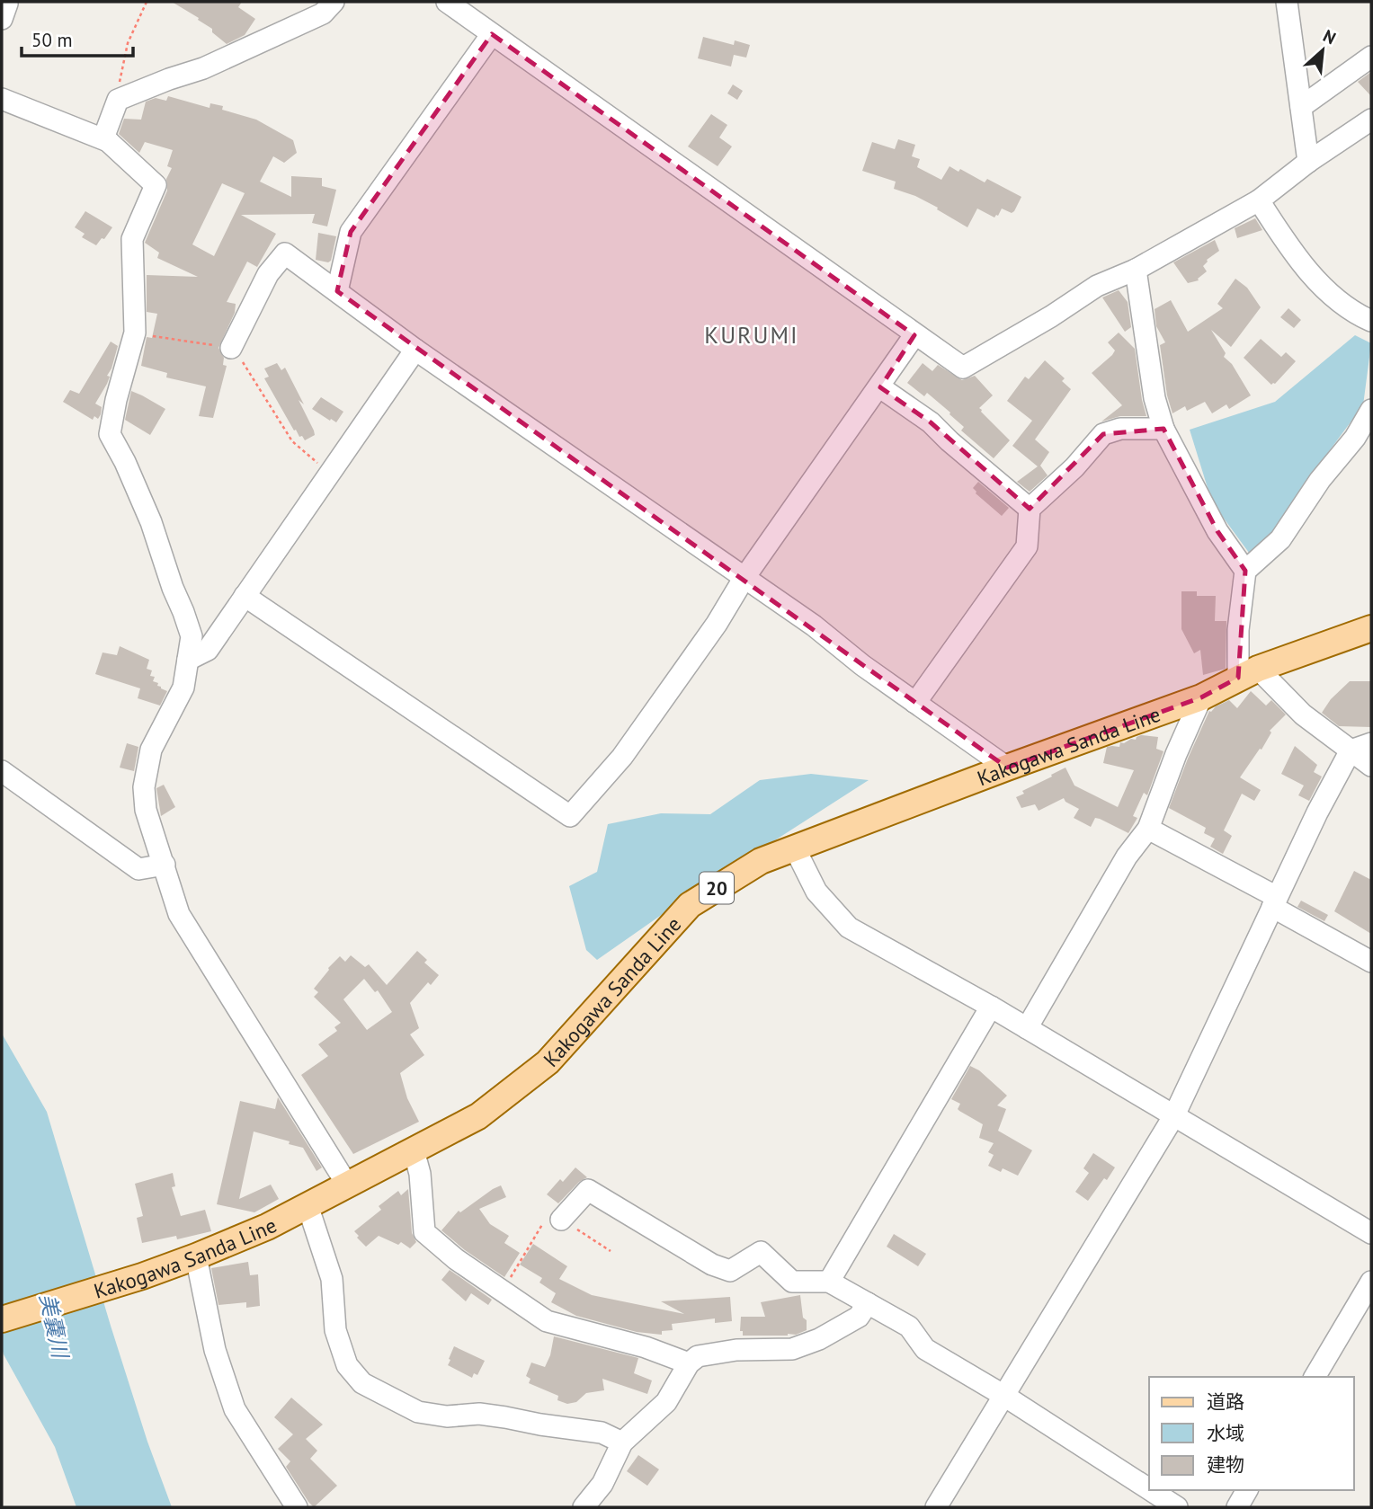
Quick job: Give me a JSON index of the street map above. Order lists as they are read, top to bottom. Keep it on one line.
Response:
{"streets":{"main road":["Kakogawa Sanda Line","20"]},"districts":["KURUMI"],"water":["美嚢川"],"legend":["道路","水域","建物"],"scale_bar":"50 m","north":"top right"}
